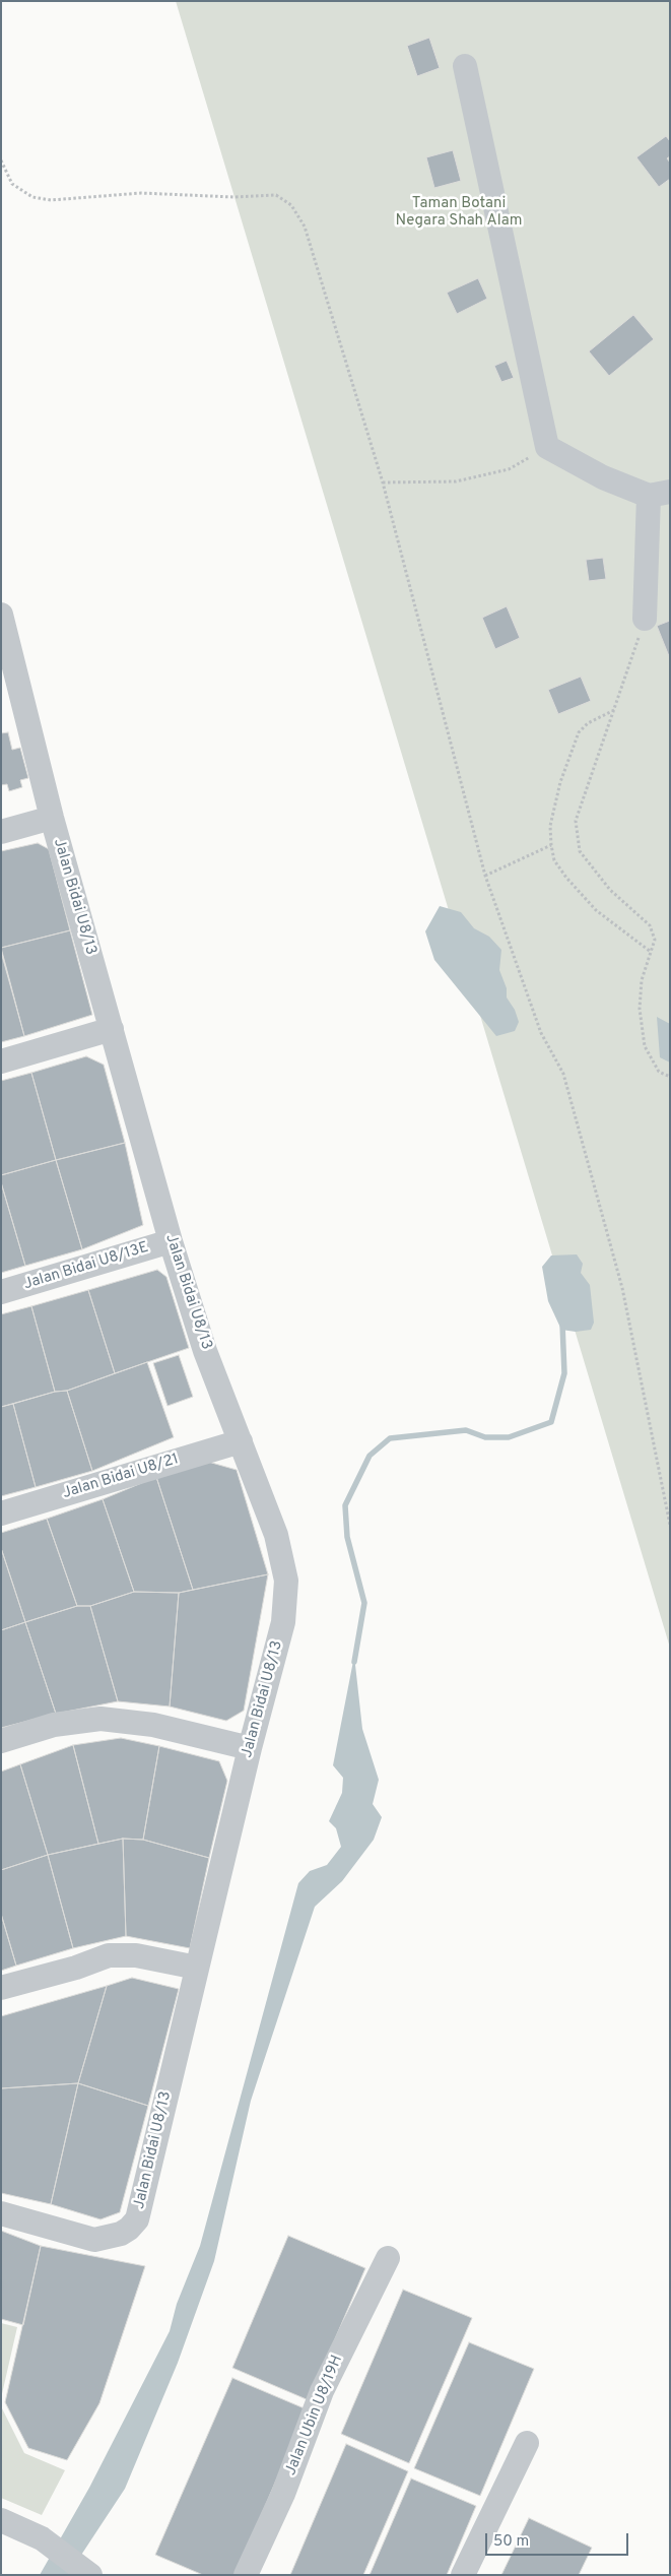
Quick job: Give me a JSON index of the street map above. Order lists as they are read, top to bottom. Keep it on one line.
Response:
{"streets":{"street":["Jalan Bidai U8/13","Jalan Bidai U8/13E","Jalan Bidai U8/21","Jalan Ubin U8/19H"]},"crossings":[["Jalan Bidai U8/13","Jalan Bidai U8/13E"],["Jalan Bidai U8/13","Jalan Bidai U8/21"]],"parks":["Taman Botani Negara Shah Alam"],"scale_bar":"50 m"}
